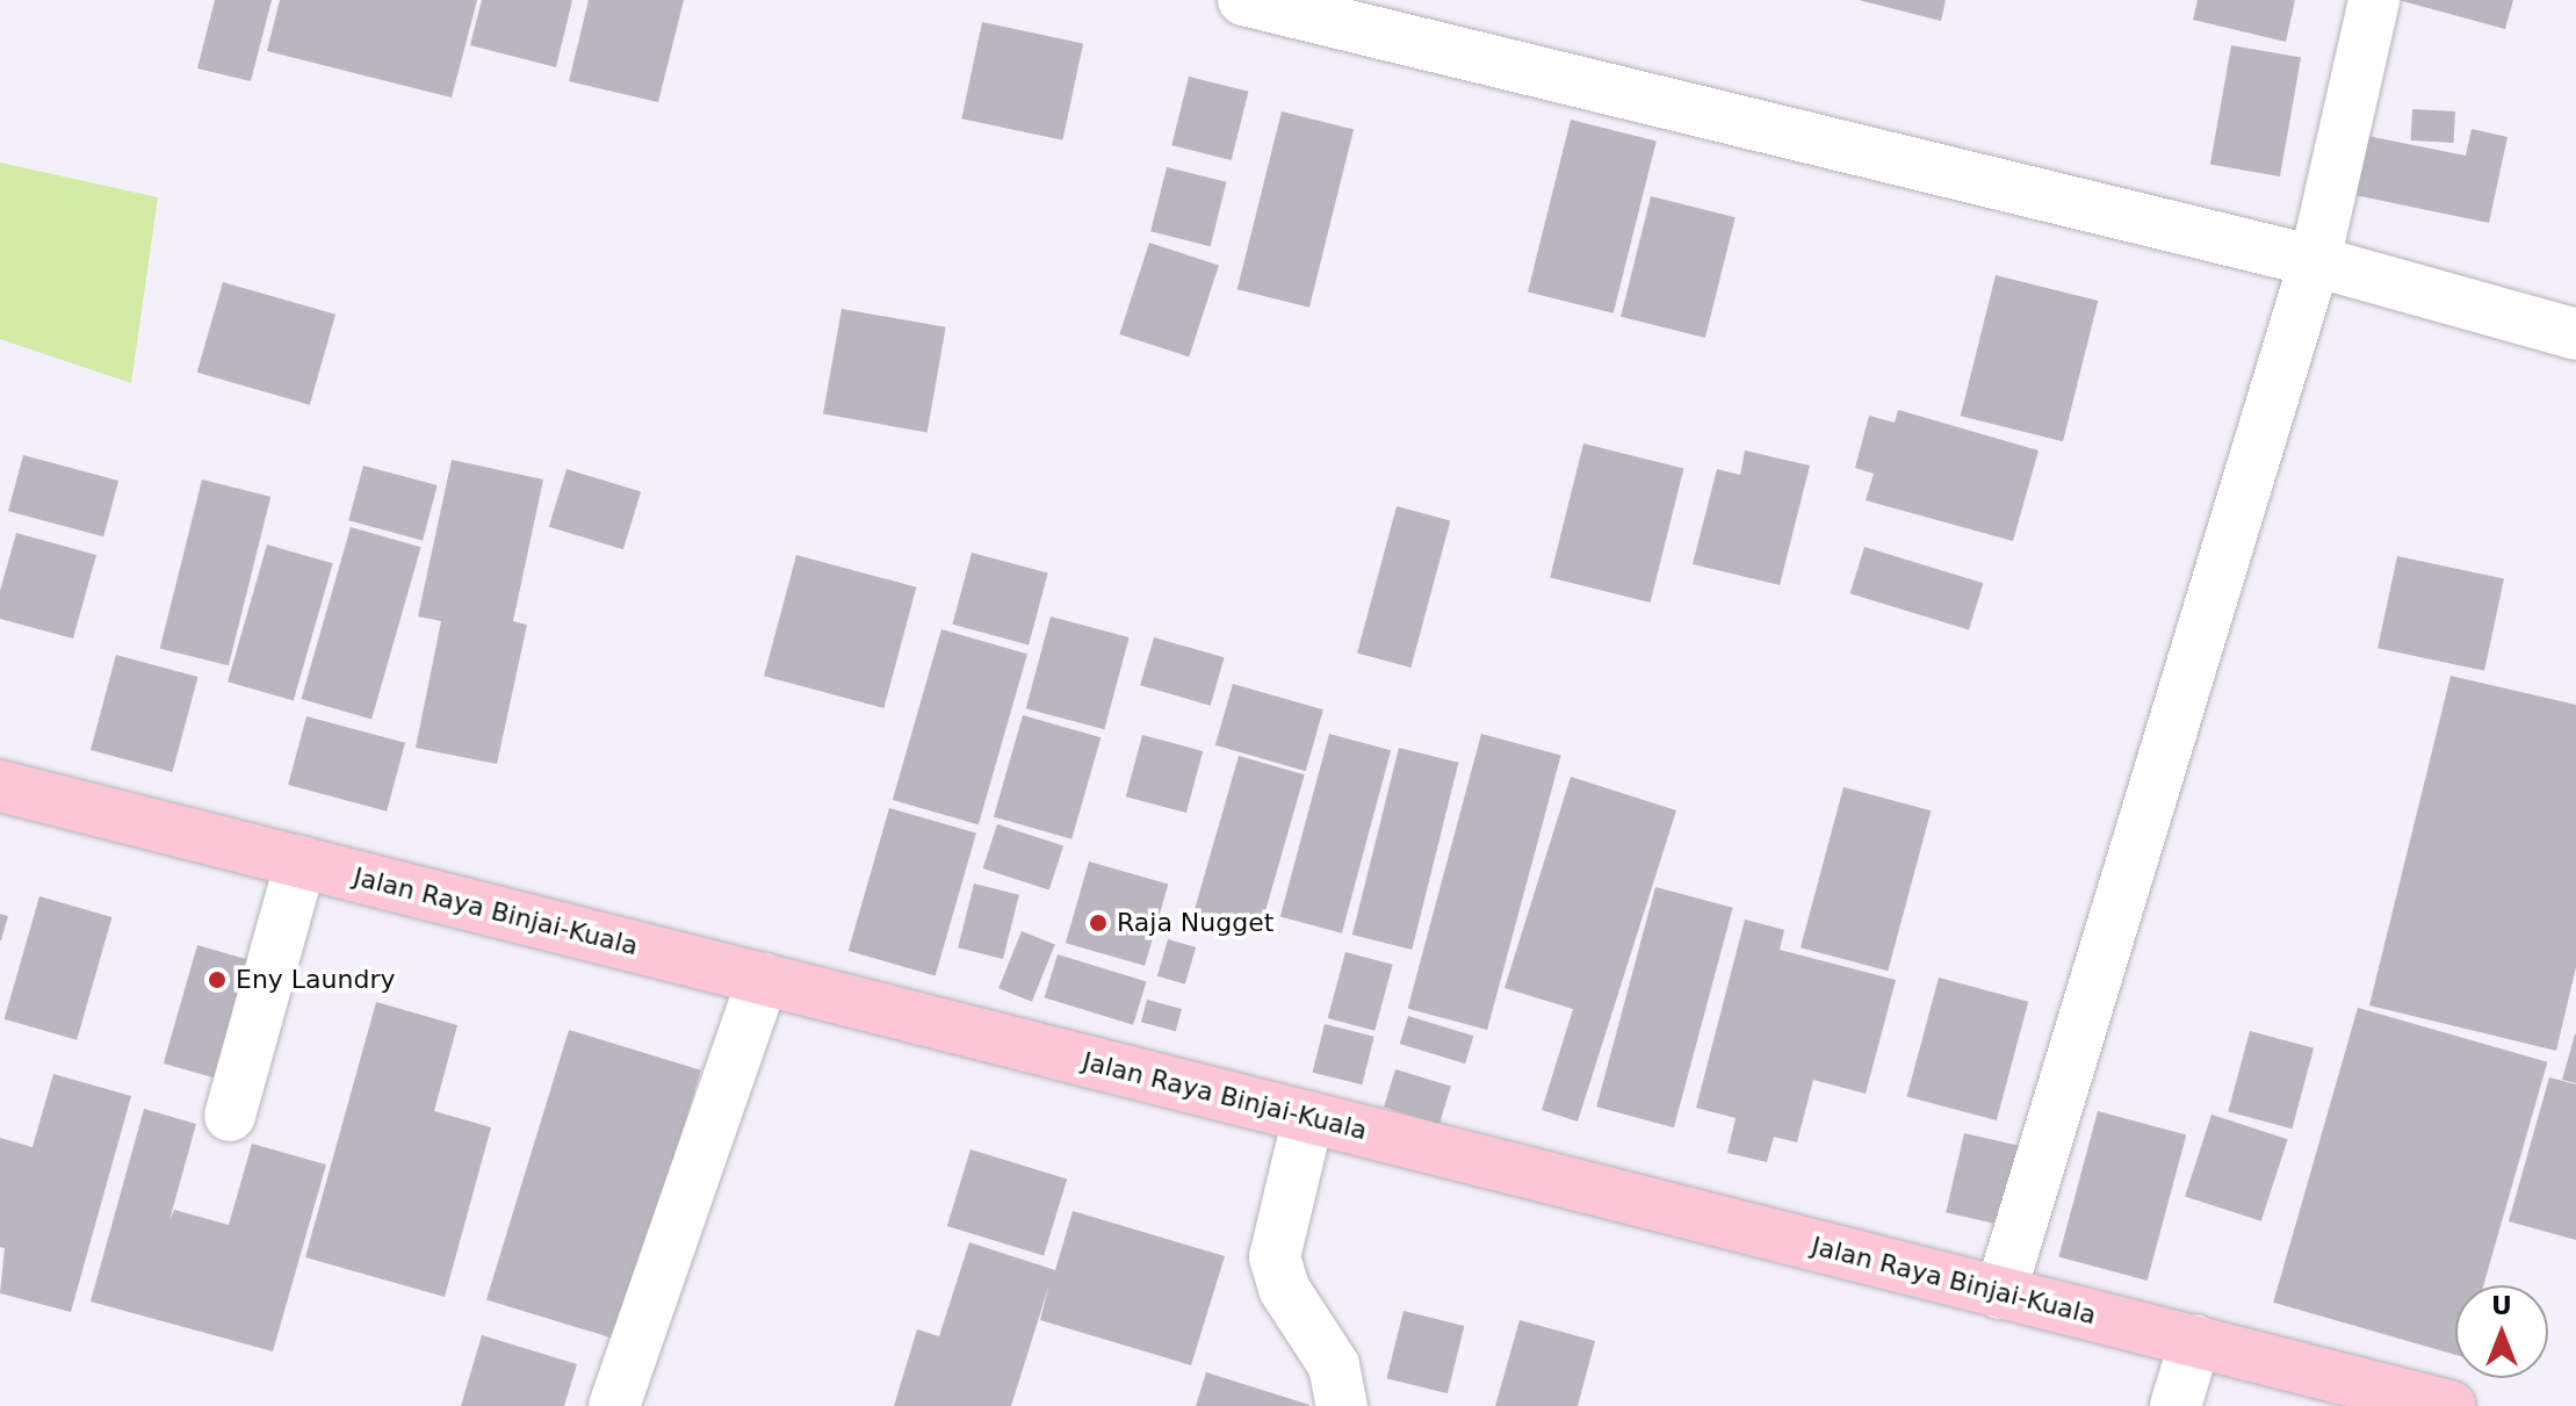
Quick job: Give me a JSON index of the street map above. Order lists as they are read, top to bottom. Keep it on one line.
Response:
{"streets":{"main road":["Jalan Raya Binjai-Kuala"]},"places":["Raja Nugget","Eny Laundry"],"north":"top"}
